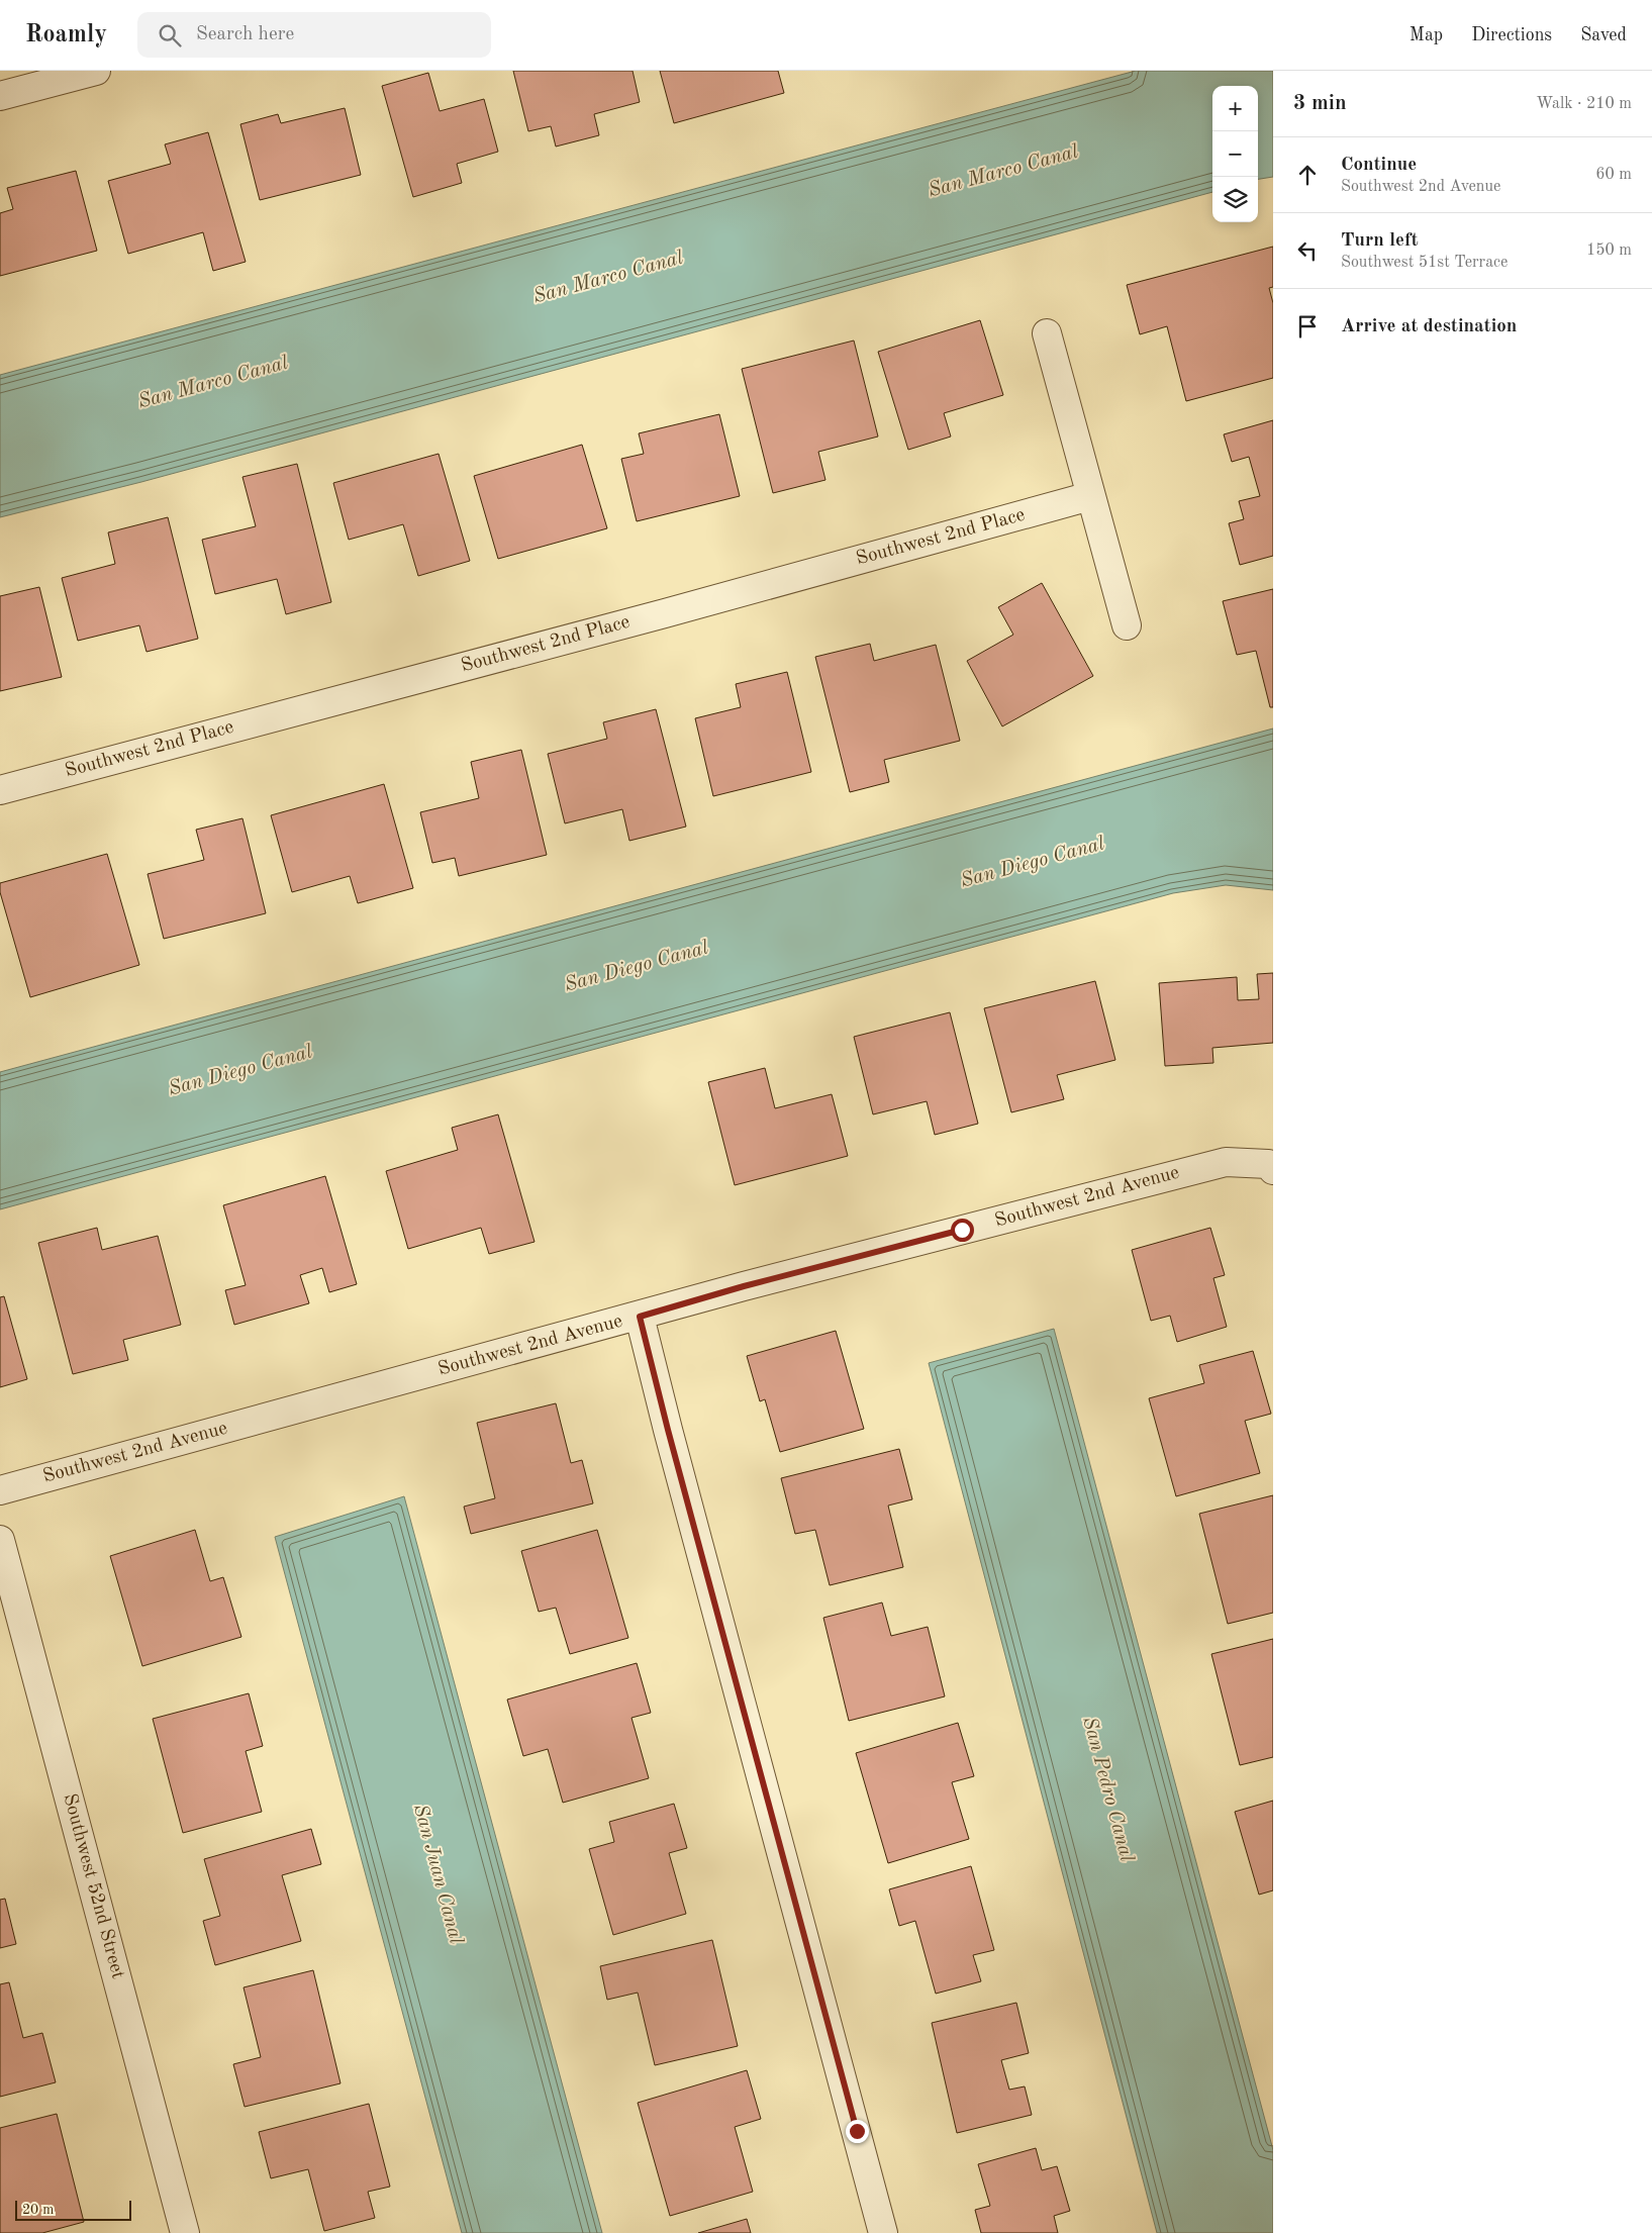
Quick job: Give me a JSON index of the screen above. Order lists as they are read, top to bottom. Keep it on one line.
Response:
{"streets":{"street":["Southwest 2nd Place","Southwest 2nd Avenue","Southwest 52nd Street"]},"water":["San Marco Canal","San Diego Canal","San Pedro Canal","San Juan Canal"],"scale_bar":"20 m","page":{"header":"Roamly","search":"Search here","nav":["Map","Directions","Saved"],"heading":["3 min","Walk · 210 m"],"map_buttons":["+","−"],"list":[["Continue","Southwest 2nd Avenue","60 m"],["Turn left","Southwest 51st Terrace","150 m"],"Arrive at destination"],"scale":"20 m"}}
